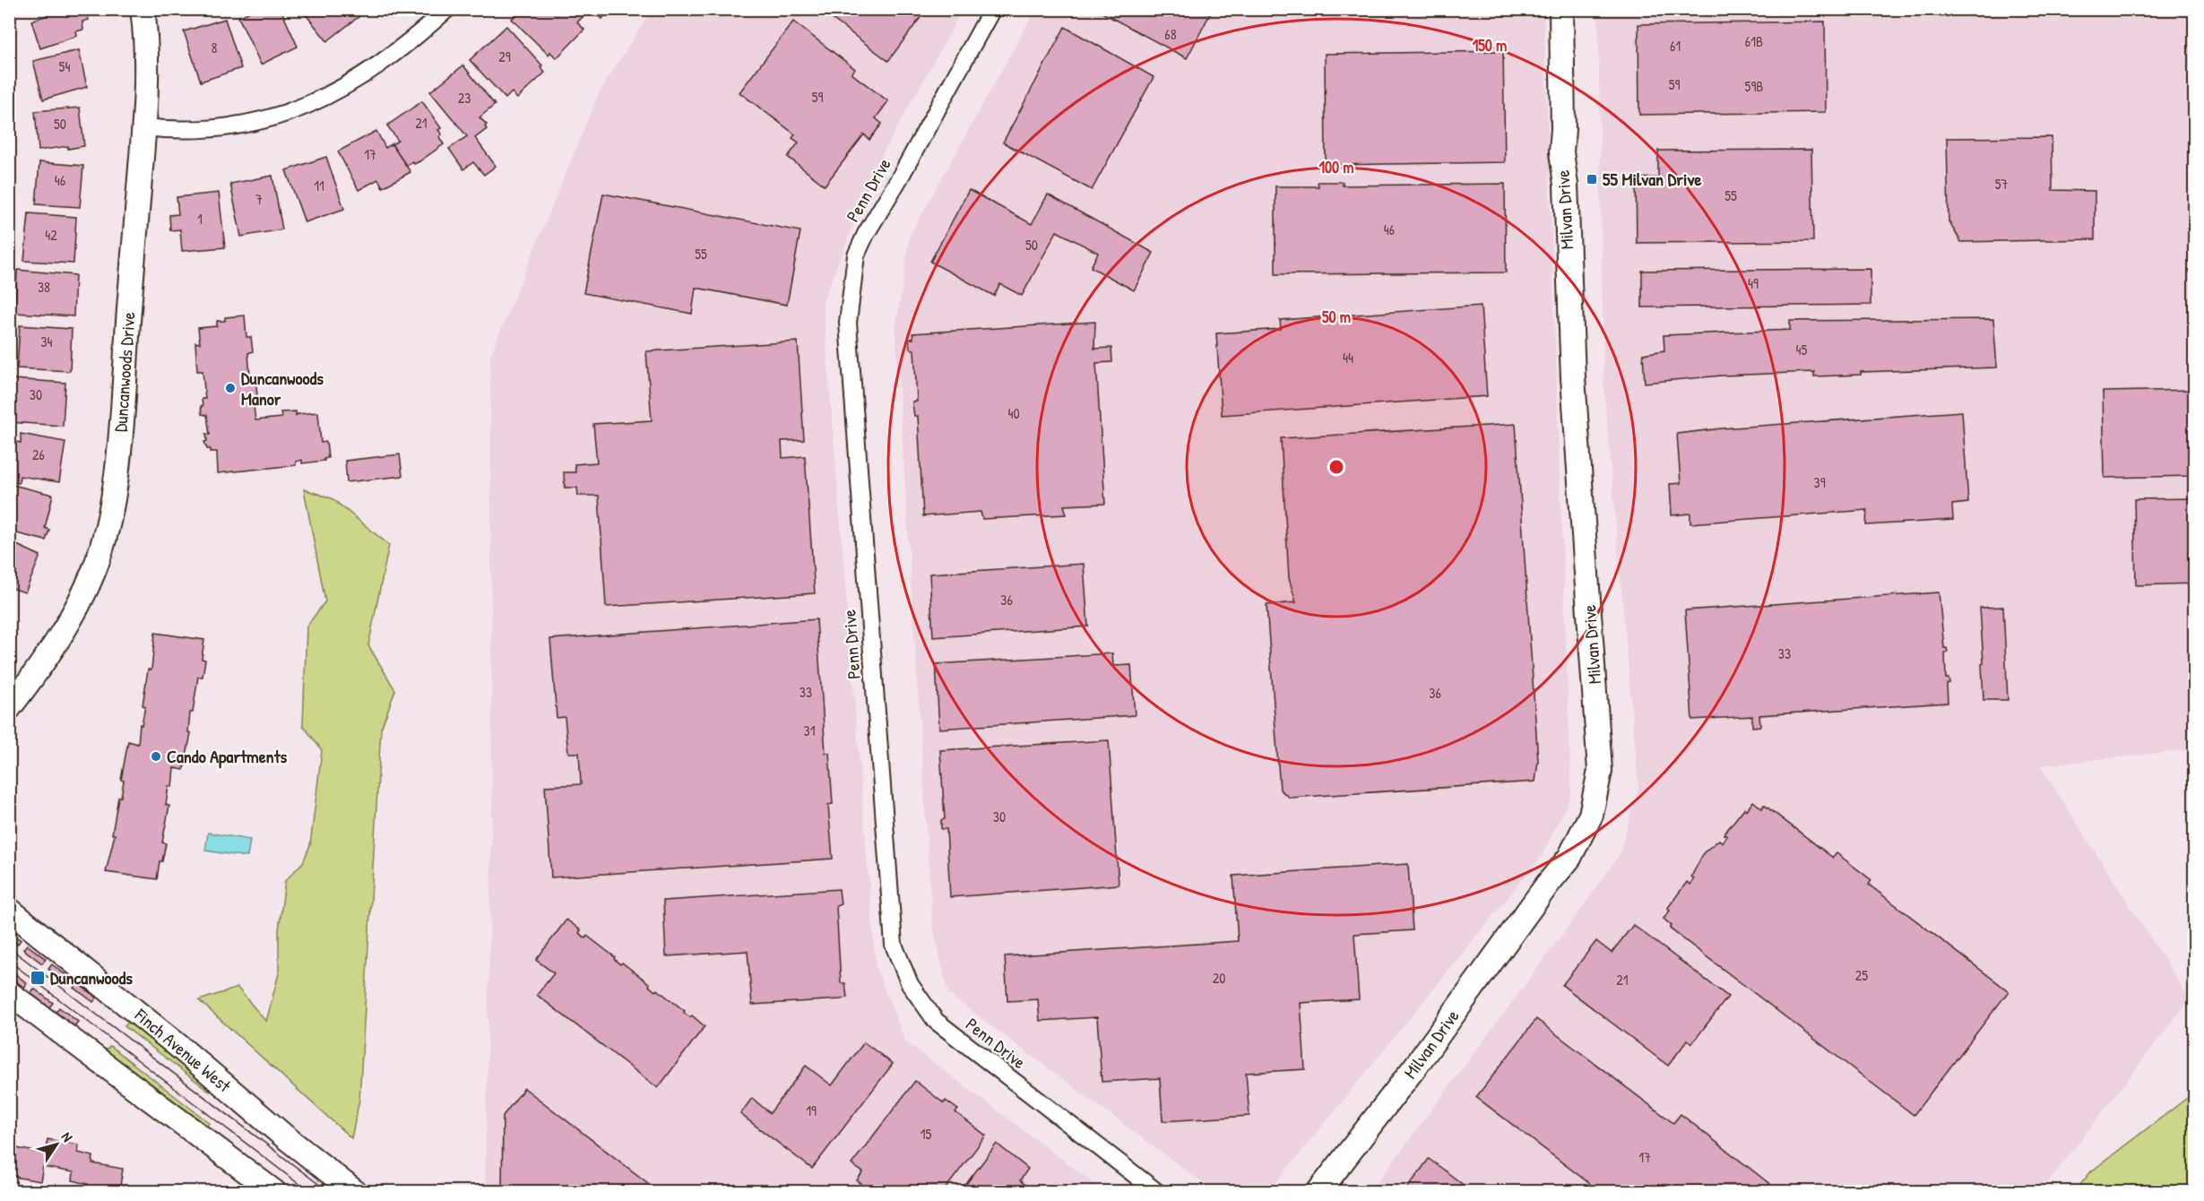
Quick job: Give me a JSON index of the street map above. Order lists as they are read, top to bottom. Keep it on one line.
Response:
{"streets":{"street":["Penn Drive","Milvan Drive","Duncanwoods Drive","Finch Avenue West"]},"places":{"transit":["55 Milvan Drive","Duncanwoods"],"other":["Duncanwoods Manor","Cando Apartments"]},"house_numbers":["68","61B","61","8","29","54","59","59B","59","23","21","50","17","46","57","11","55","7","1","46","42","50","55","49","38","34","45","44","30","40","26","39","36","33","33","36","31","30","25","20","21","19","15","17"],"north":"top right","rings":["150 m","100 m","50 m"]}
